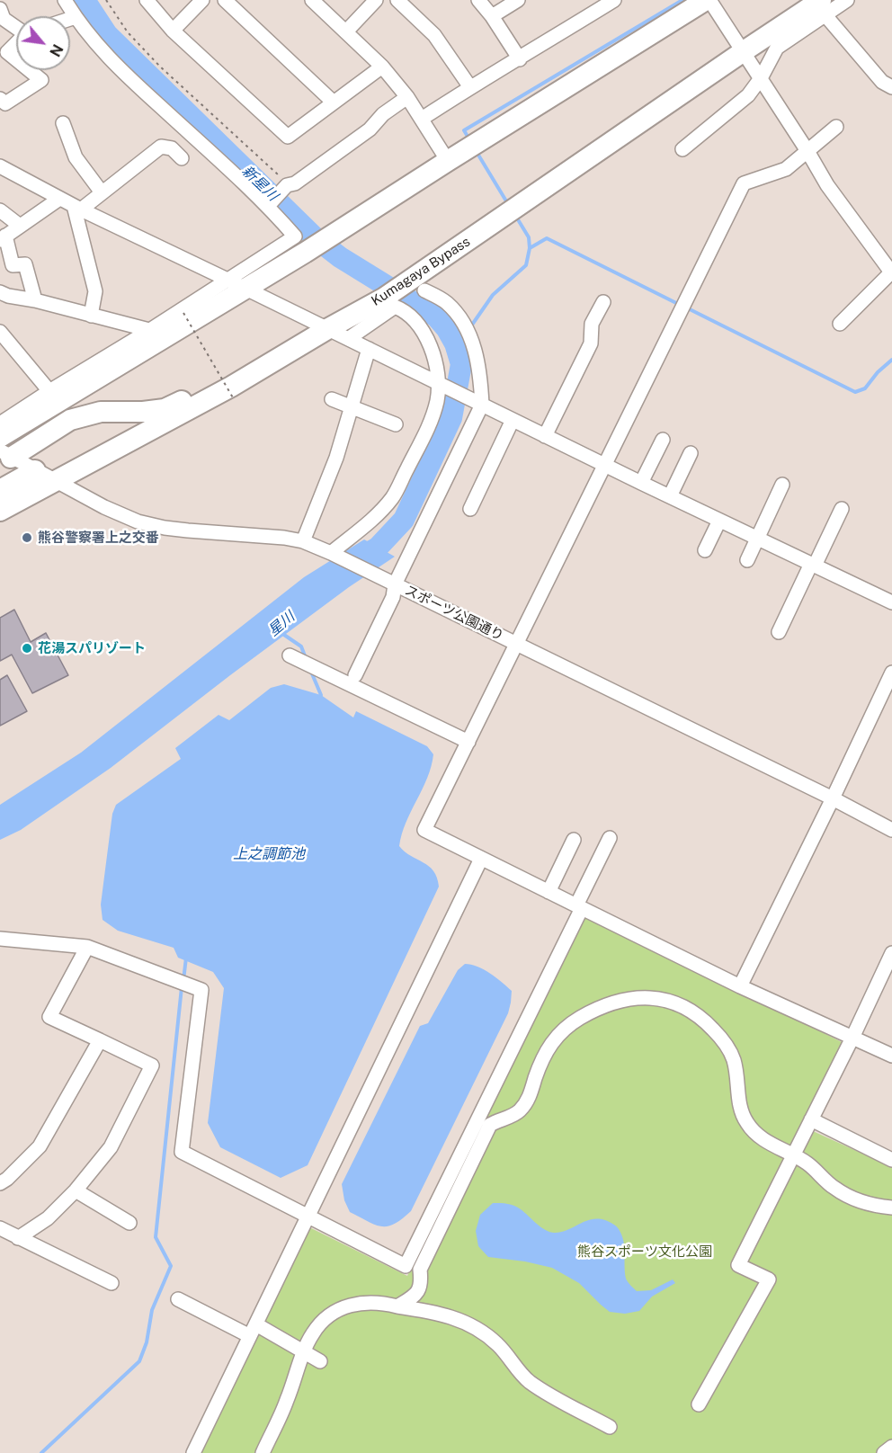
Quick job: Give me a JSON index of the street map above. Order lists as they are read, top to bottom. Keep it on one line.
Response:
{"streets":{"highway":["Kumagaya Bypass"],"street":["スポーツ公園通り"]},"crossings":[["Kumagaya Bypass","スポーツ公園通り"]],"water":["新星川","星川","上之調節池"],"parks":["熊谷スポーツ文化公園"],"places":["熊谷警察署上之交番","花湯スパリゾート"],"north":"bottom right"}
